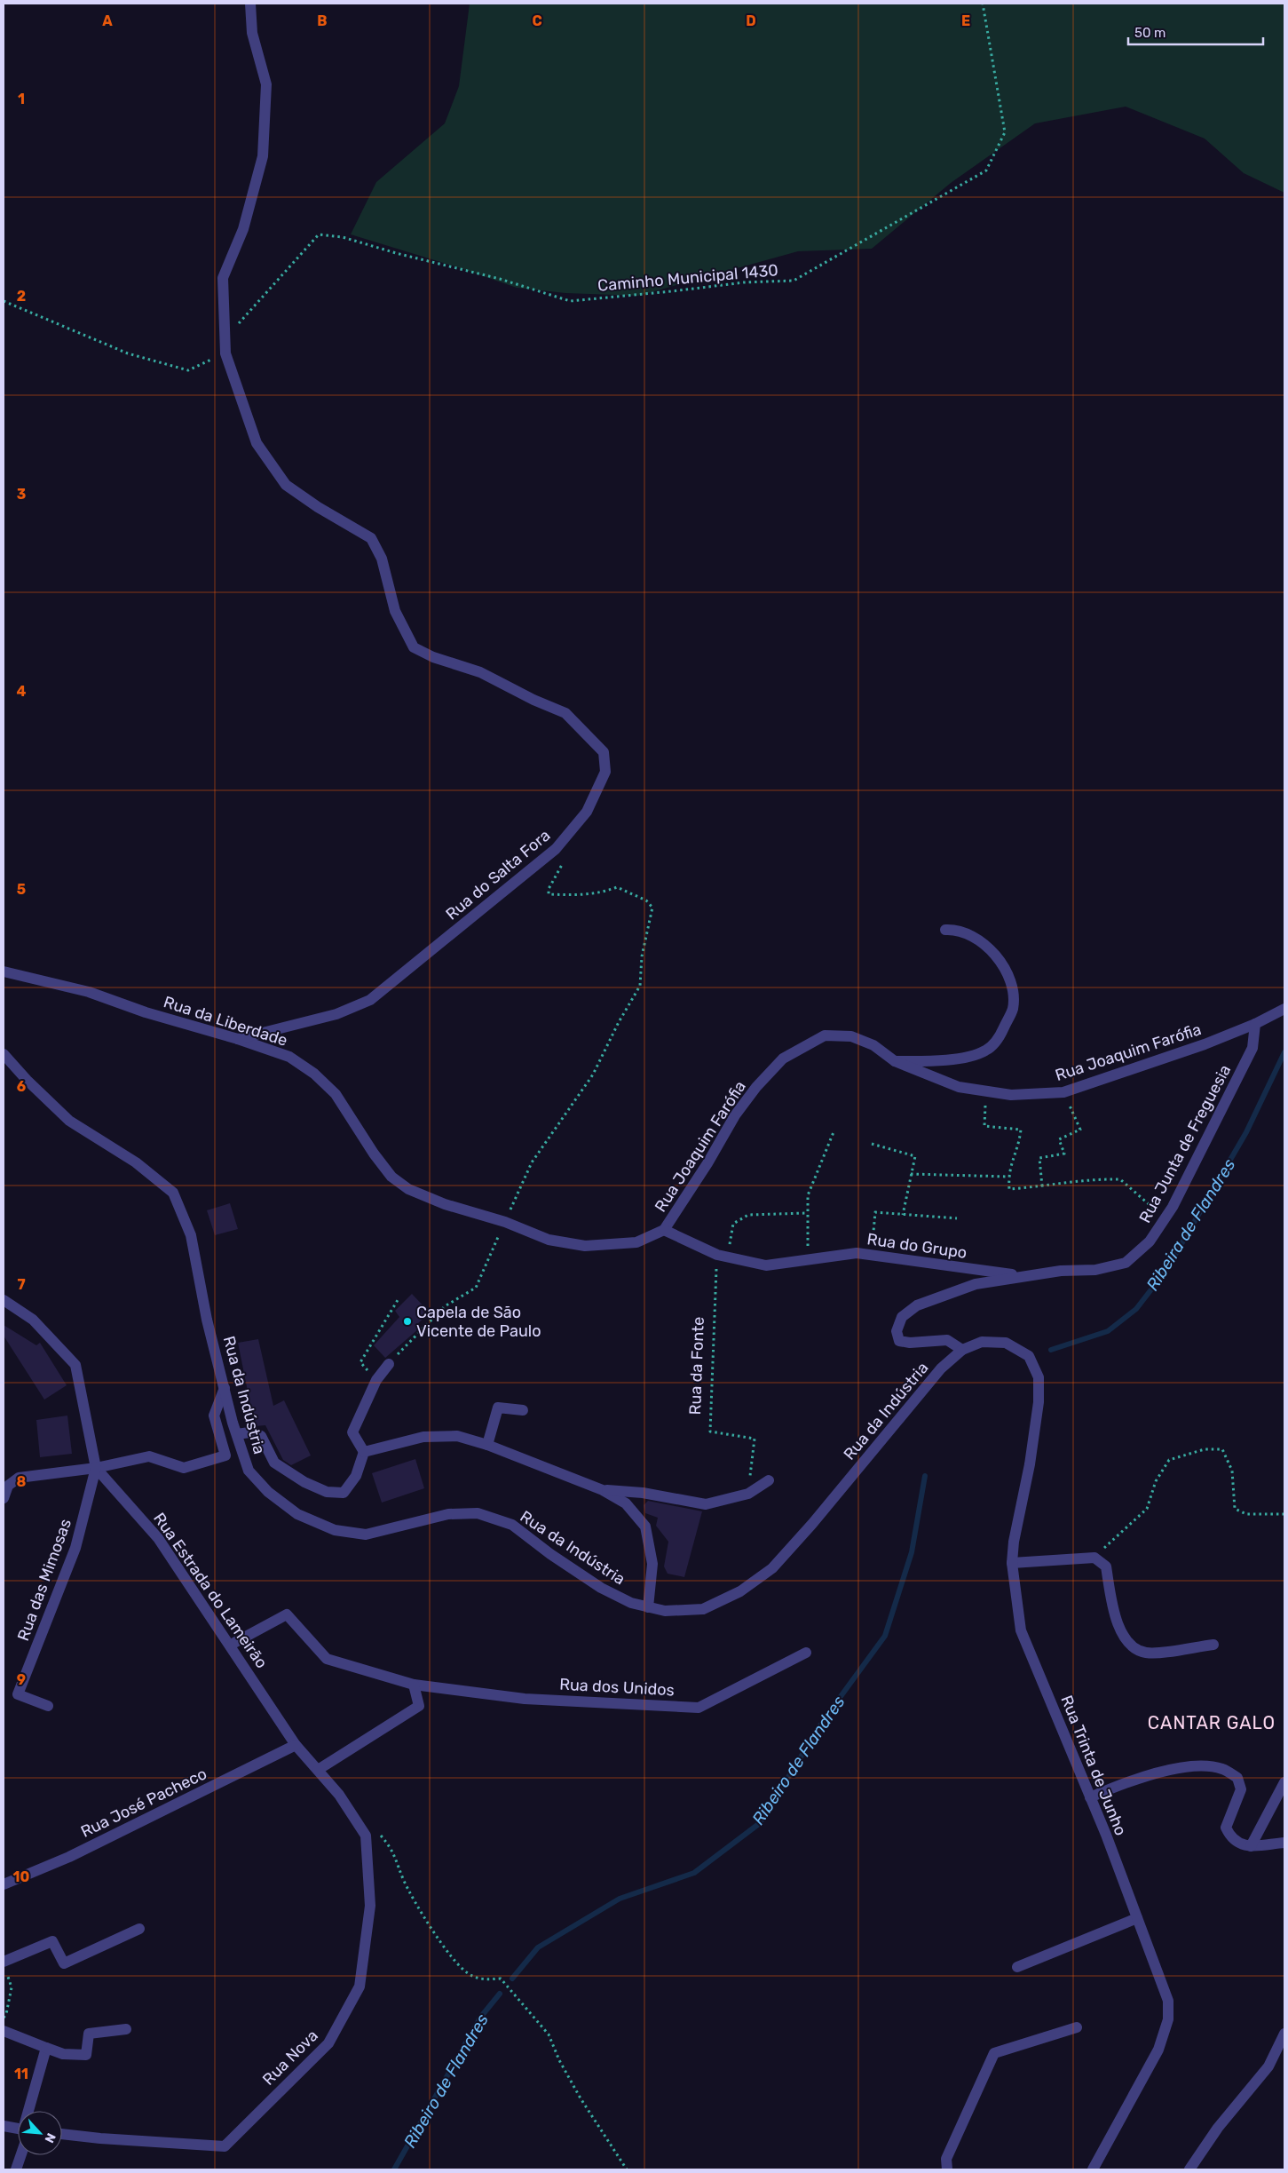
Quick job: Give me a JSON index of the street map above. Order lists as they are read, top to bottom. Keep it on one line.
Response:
{"streets":{"street":["Rua do Salta Fora","Rua da Liberdade","Rua Joaquim Farófia","Rua Junta de Freguesia","Rua do Grupo","Rua da Indústria","Rua das Mimosas","Rua Estrada do Lameirão","Rua dos Unidos","Rua Trinta de Junho","Rua José Pacheco","Rua Nova"],"path":["Caminho Municipal 1430","Rua da Fonte"]},"crossings":[["Rua do Salta Fora","Rua da Liberdade"],["Rua da Liberdade","Rua Joaquim Farófia"],["Rua da Liberdade","Rua do Grupo"],["Rua Joaquim Farófia","Rua Junta de Freguesia"],["Rua Joaquim Farófia","Rua do Grupo"],["Rua Junta de Freguesia","Rua do Grupo"],["Rua Junta de Freguesia","Rua da Indústria"],["Rua do Grupo","Rua da Fonte"],["Rua da Indústria","Rua Trinta de Junho"],["Rua das Mimosas","Rua Estrada do Lameirão"],["Rua Estrada do Lameirão","Rua dos Unidos"],["Rua Estrada do Lameirão","Rua José Pacheco"],["Rua Estrada do Lameirão","Rua Nova"]],"districts":["CANTAR GALO"],"water":["Ribeira de Flandres","Ribeiro de Flandres"],"places":["Capela de São Vicente de Paulo"],"scale_bar":"50 m","north":"bottom right","grid":{"columns":["A","B","C","D","E"],"rows":["1","2","3","4","5","6","7","8","9","10","11"]}}
